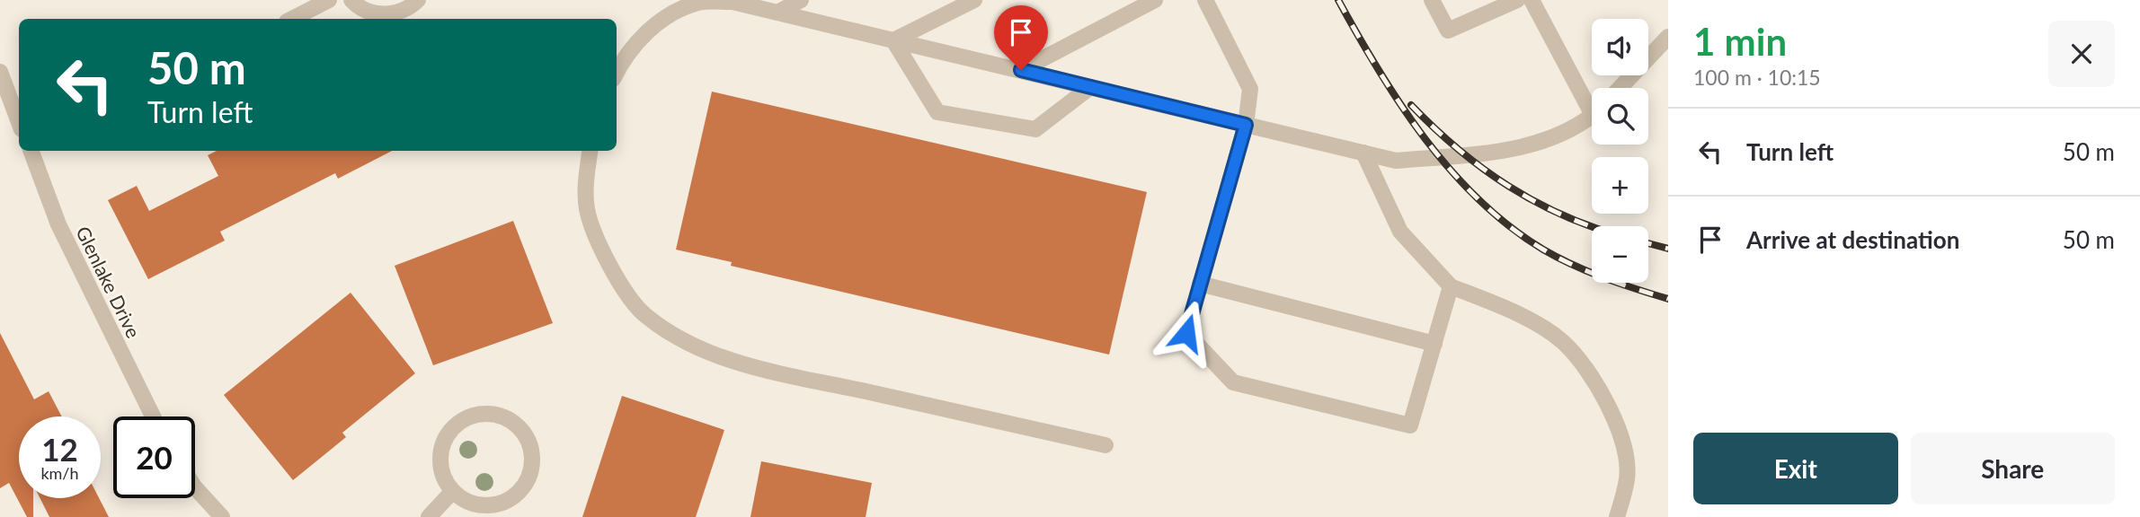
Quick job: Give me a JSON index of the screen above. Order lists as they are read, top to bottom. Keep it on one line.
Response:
{"streets":{"street":["Glenlake Drive"]},"page":{"heading":["1 min","100 m · 10:15"],"map_buttons":["+","−"],"turn":["50 m","Turn left"],"list":[{"name":"Turn left","value":"50 m"},{"name":"Arrive at destination","value":"50 m"}],"speed":"12 km/h","limit":"20","buttons":["Exit","Share"]}}
